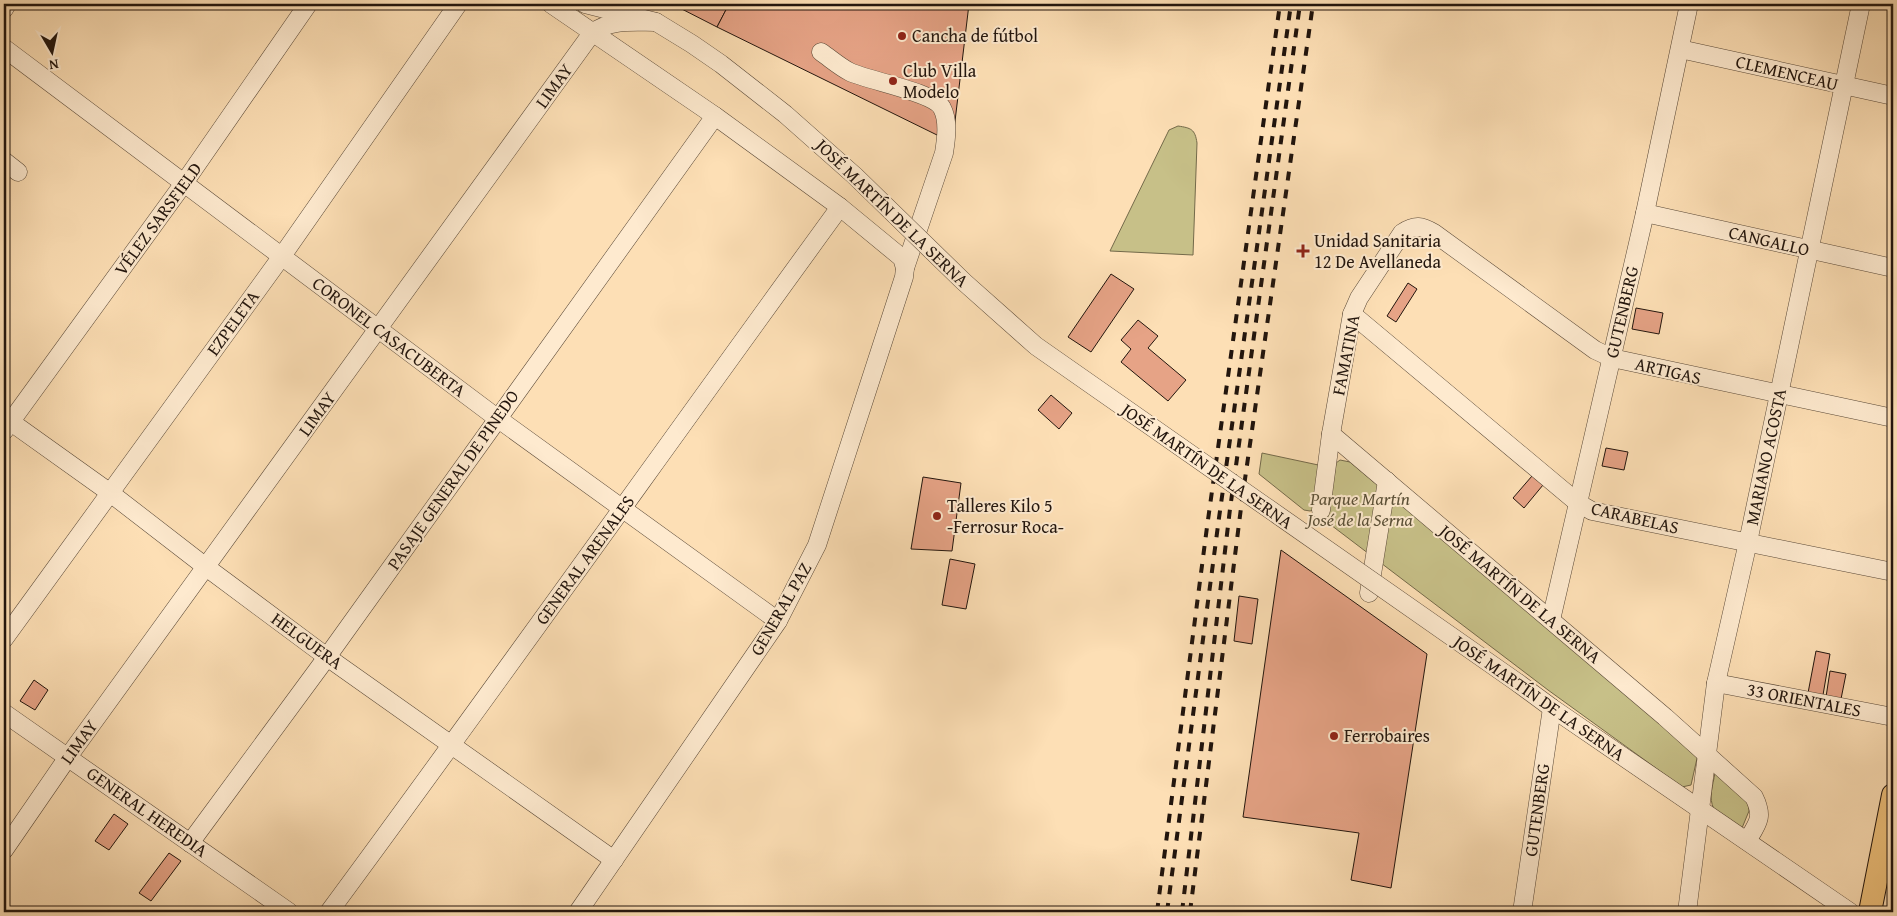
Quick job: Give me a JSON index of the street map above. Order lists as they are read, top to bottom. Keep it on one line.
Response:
{"streets":{"street":["CLEMENCEAU","LIMAY","JOSÉ MARTÍN DE LA SERNA","VÉLEZ SARSFIELD","CANGALLO","GUTENBERG","EZPELETA","CORONEL CASACUBERTA","FAMATINA","ARTIGAS","MARIANO ACOSTA","PASAJE GENERAL DE PINEDO","CARABELAS","GENERAL ARENALES","GENERAL PAZ","HELGUERA","33 ORIENTALES","GENERAL HEREDIA"]},"crossings":[["CLEMENCEAU","GUTENBERG"],["CLEMENCEAU","MARIANO ACOSTA"],["LIMAY","JOSÉ MARTÍN DE LA SERNA"],["LIMAY","CORONEL CASACUBERTA"],["LIMAY","HELGUERA"],["LIMAY","GENERAL HEREDIA"],["JOSÉ MARTÍN DE LA SERNA","GUTENBERG"],["JOSÉ MARTÍN DE LA SERNA","FAMATINA"],["JOSÉ MARTÍN DE LA SERNA","MARIANO ACOSTA"],["JOSÉ MARTÍN DE LA SERNA","PASAJE GENERAL DE PINEDO"],["JOSÉ MARTÍN DE LA SERNA","GENERAL ARENALES"],["JOSÉ MARTÍN DE LA SERNA","GENERAL PAZ"],["VÉLEZ SARSFIELD","CORONEL CASACUBERTA"],["VÉLEZ SARSFIELD","HELGUERA"],["CANGALLO","GUTENBERG"],["CANGALLO","MARIANO ACOSTA"],["GUTENBERG","ARTIGAS"],["GUTENBERG","CARABELAS"],["EZPELETA","CORONEL CASACUBERTA"],["EZPELETA","HELGUERA"],["CORONEL CASACUBERTA","PASAJE GENERAL DE PINEDO"],["CORONEL CASACUBERTA","GENERAL ARENALES"],["CORONEL CASACUBERTA","GENERAL PAZ"],["FAMATINA","ARTIGAS"],["FAMATINA","CARABELAS"],["ARTIGAS","MARIANO ACOSTA"],["MARIANO ACOSTA","CARABELAS"],["MARIANO ACOSTA","33 ORIENTALES"],["PASAJE GENERAL DE PINEDO","HELGUERA"],["PASAJE GENERAL DE PINEDO","GENERAL HEREDIA"],["GENERAL ARENALES","HELGUERA"],["GENERAL PAZ","HELGUERA"]],"parks":["Parque Martín José de la Serna"],"places":{"other":["Cancha de fútbol","Club Villa Modelo","Talleres Kilo 5 -Ferrosur Roca-","Ferrobaires"],"health":["Unidad Sanitaria 12 De Avellaneda"]},"north":"bottom"}
